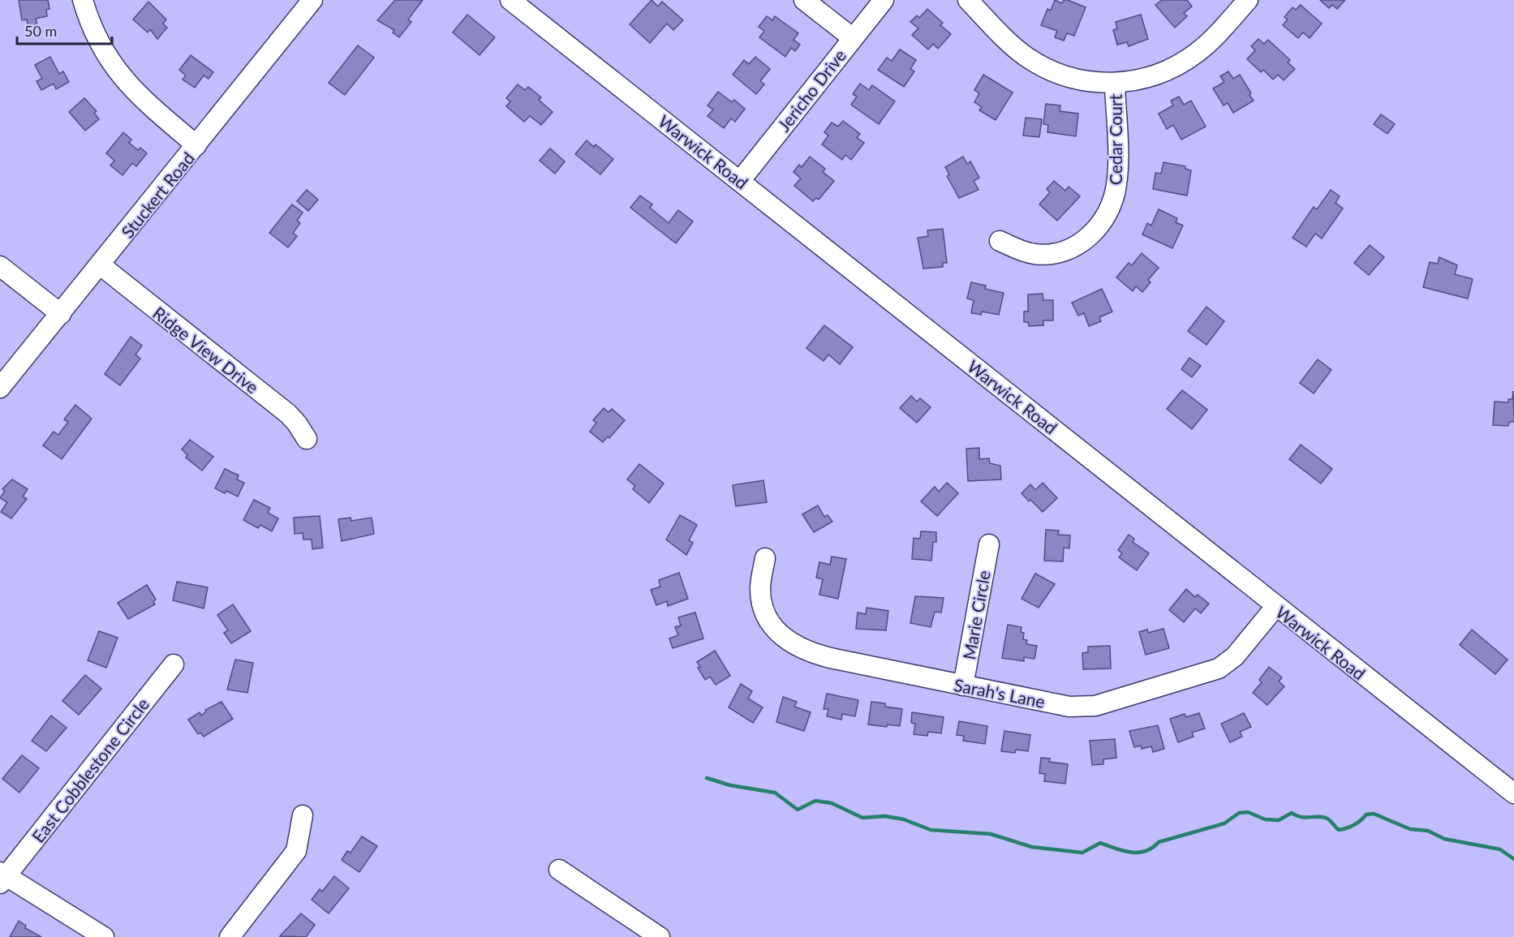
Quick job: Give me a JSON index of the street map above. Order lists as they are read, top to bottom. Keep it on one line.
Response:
{"streets":{"street":["Jericho Drive","Cedar Court","Warwick Road","Stuckert Road","Ridge View Drive","Marie Circle","Sarah's Lane","East Cobblestone Circle"]},"crossings":[["Jericho Drive","Warwick Road"],["Warwick Road","Sarah's Lane"],["Stuckert Road","Ridge View Drive"],["Marie Circle","Sarah's Lane"]],"scale_bar":"50 m"}
